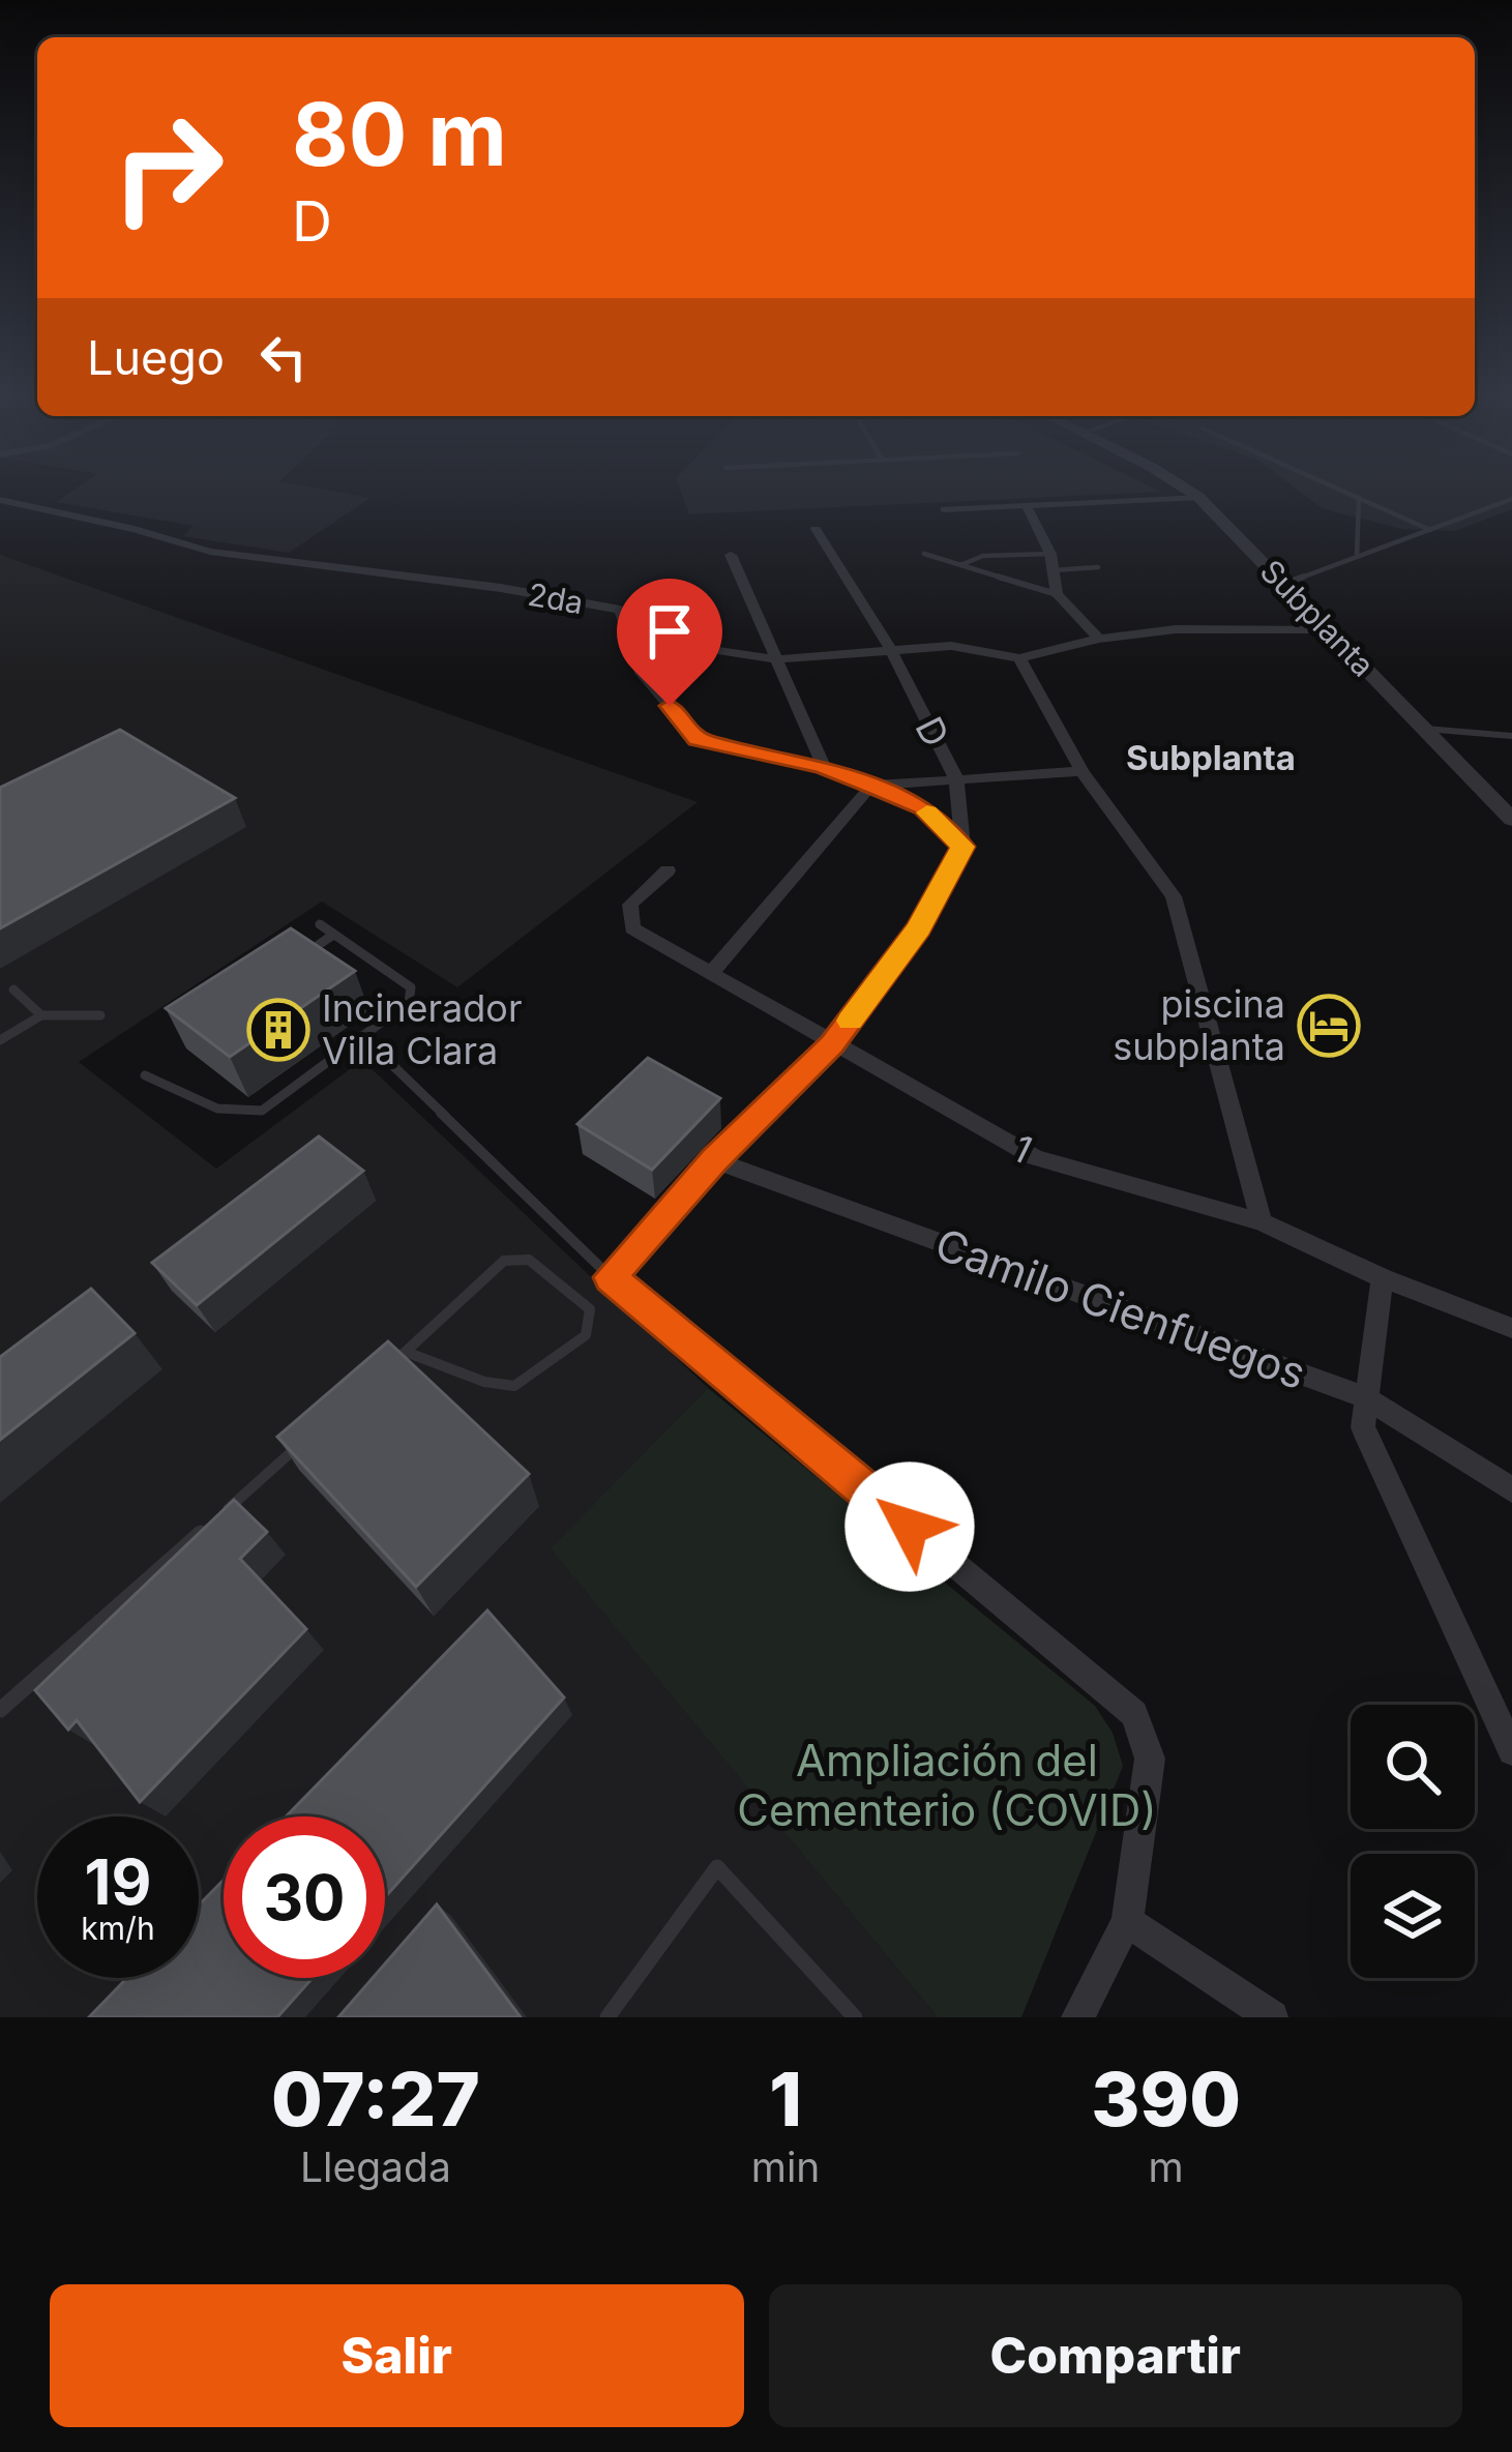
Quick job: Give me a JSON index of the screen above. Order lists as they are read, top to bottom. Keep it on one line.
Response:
{"streets":{"street":["2da","Subplanta","D","1","Camilo Cienfuegos"]},"crossings":[["2da","Subplanta"],["2da","D"]],"districts":["Subplanta"],"parks":["Ampliación del Cementerio (COVID)"],"places":{"hotel":["piscina subplanta"],"building":["Incinerador Villa Clara"]},"page":{"turn":["80 m","D"],"then":"Luego","speed":"19 km/h","limit":"30","eta":["07:27","Llegada","1","min","390","m"],"buttons":["Salir","Compartir"]}}
